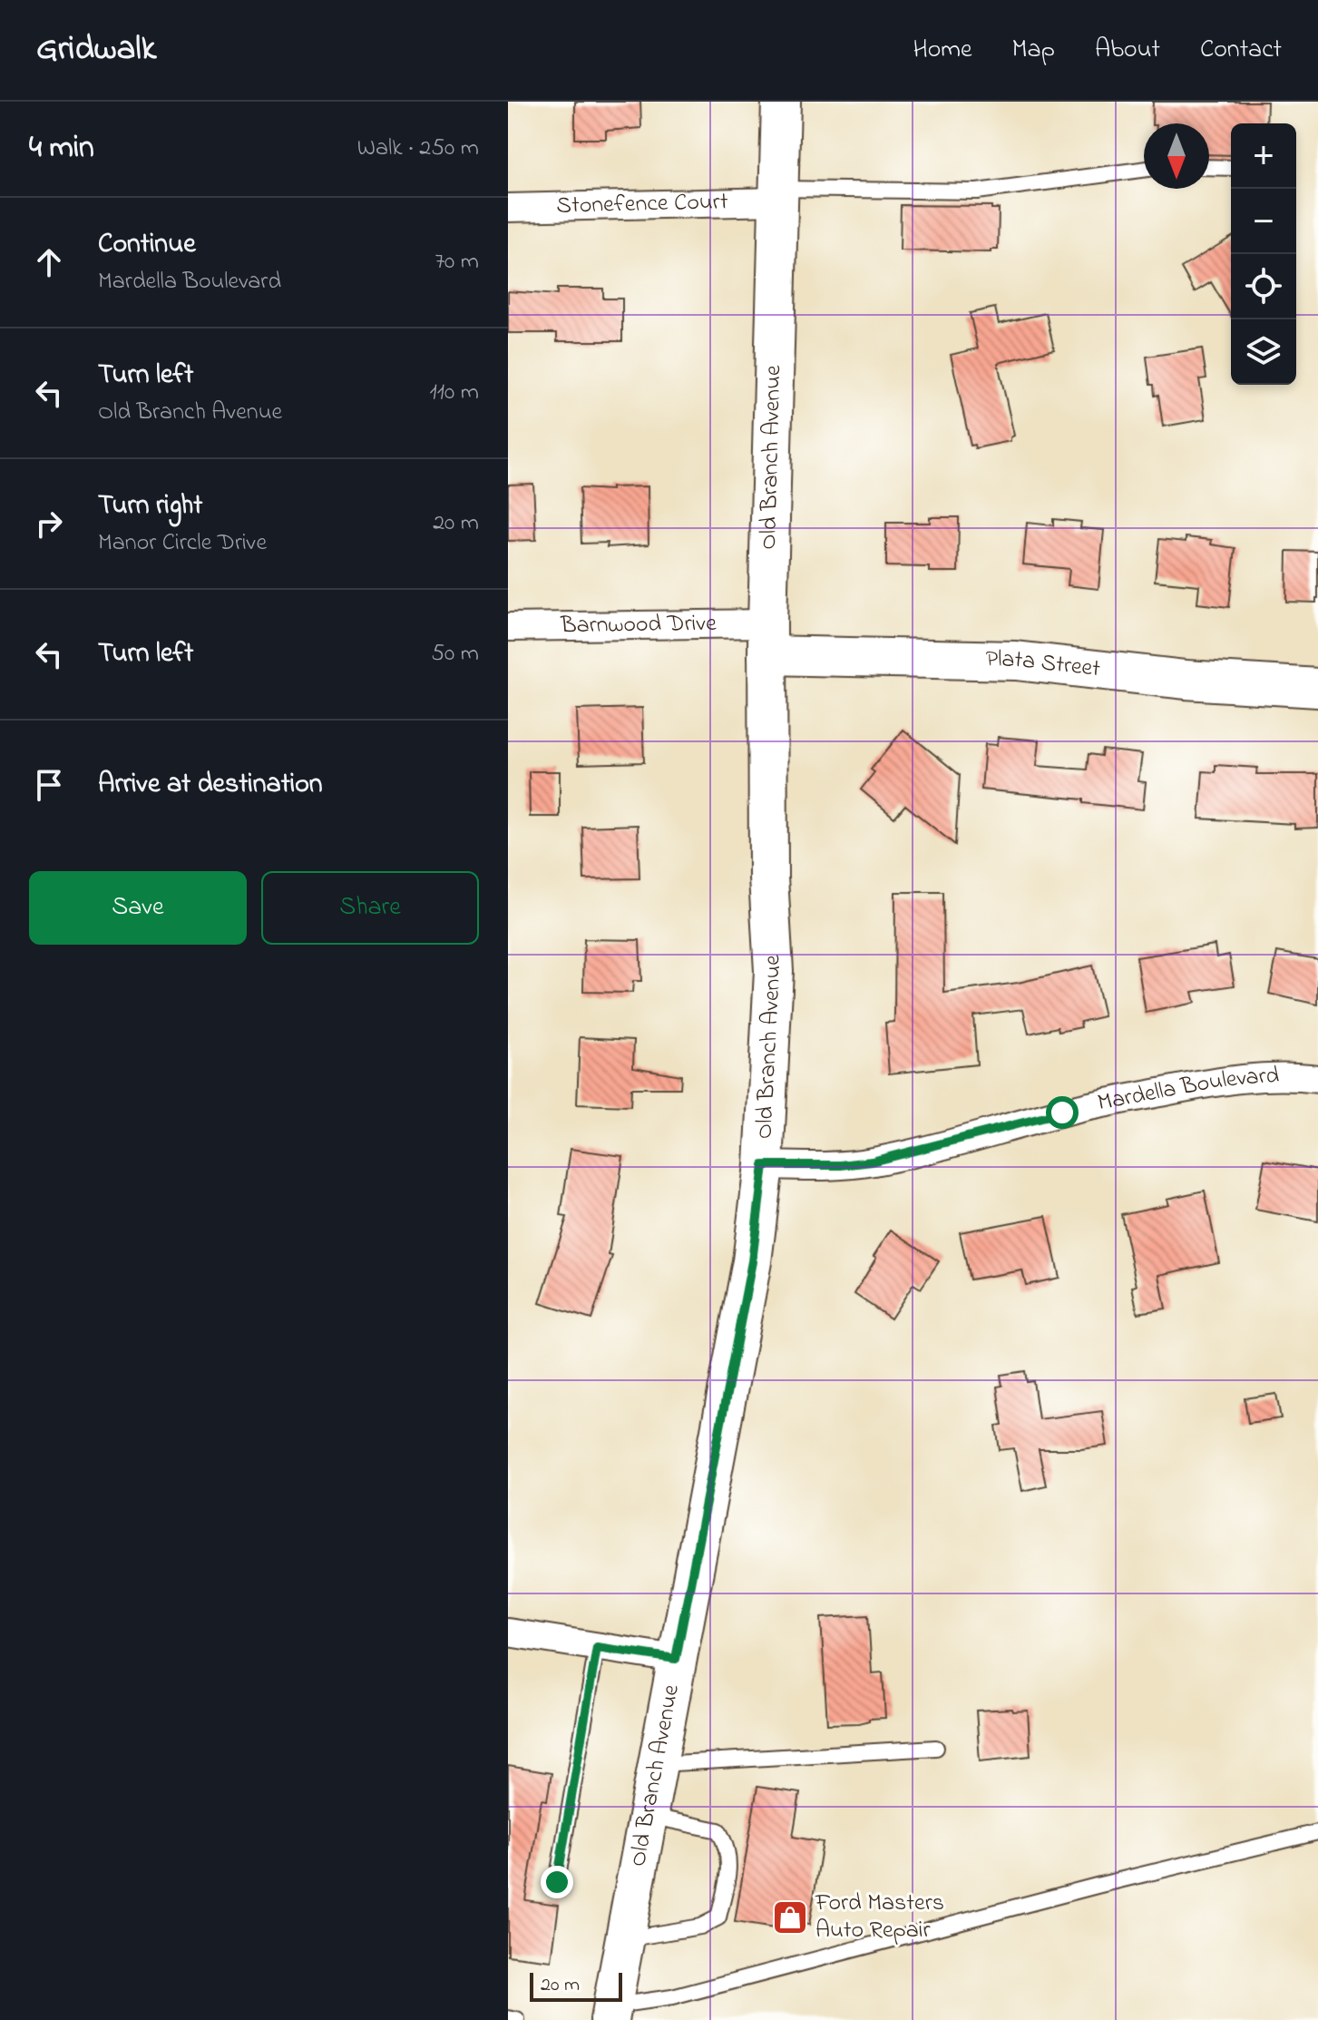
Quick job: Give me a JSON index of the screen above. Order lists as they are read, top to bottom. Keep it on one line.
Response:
{"streets":{"main road":["Old Branch Avenue","Plata Street"],"street":["Stonefence Court","Barnwood Drive","Mardella Boulevard"]},"crossings":[["Stonefence Court","Old Branch Avenue"],["Old Branch Avenue","Barnwood Drive"],["Old Branch Avenue","Plata Street"],["Old Branch Avenue","Mardella Boulevard"],["Barnwood Drive","Plata Street"]],"places":{"shop":["Ford Masters Auto Repair"]},"scale_bar":"20 m","north":"bottom","page":{"header":"Gridwalk","nav":["Home","Map","About","Contact"],"heading":["4 min","Walk · 250 m"],"map_buttons":["+","−"],"list":[["Continue","Mardella Boulevard","70 m"],["Turn left","Old Branch Avenue","110 m"],["Turn right","Manor Circle Drive","20 m"],["Turn left","50 m"],"Arrive at destination"],"buttons":["Save","Share"],"scale":"20 m"}}
